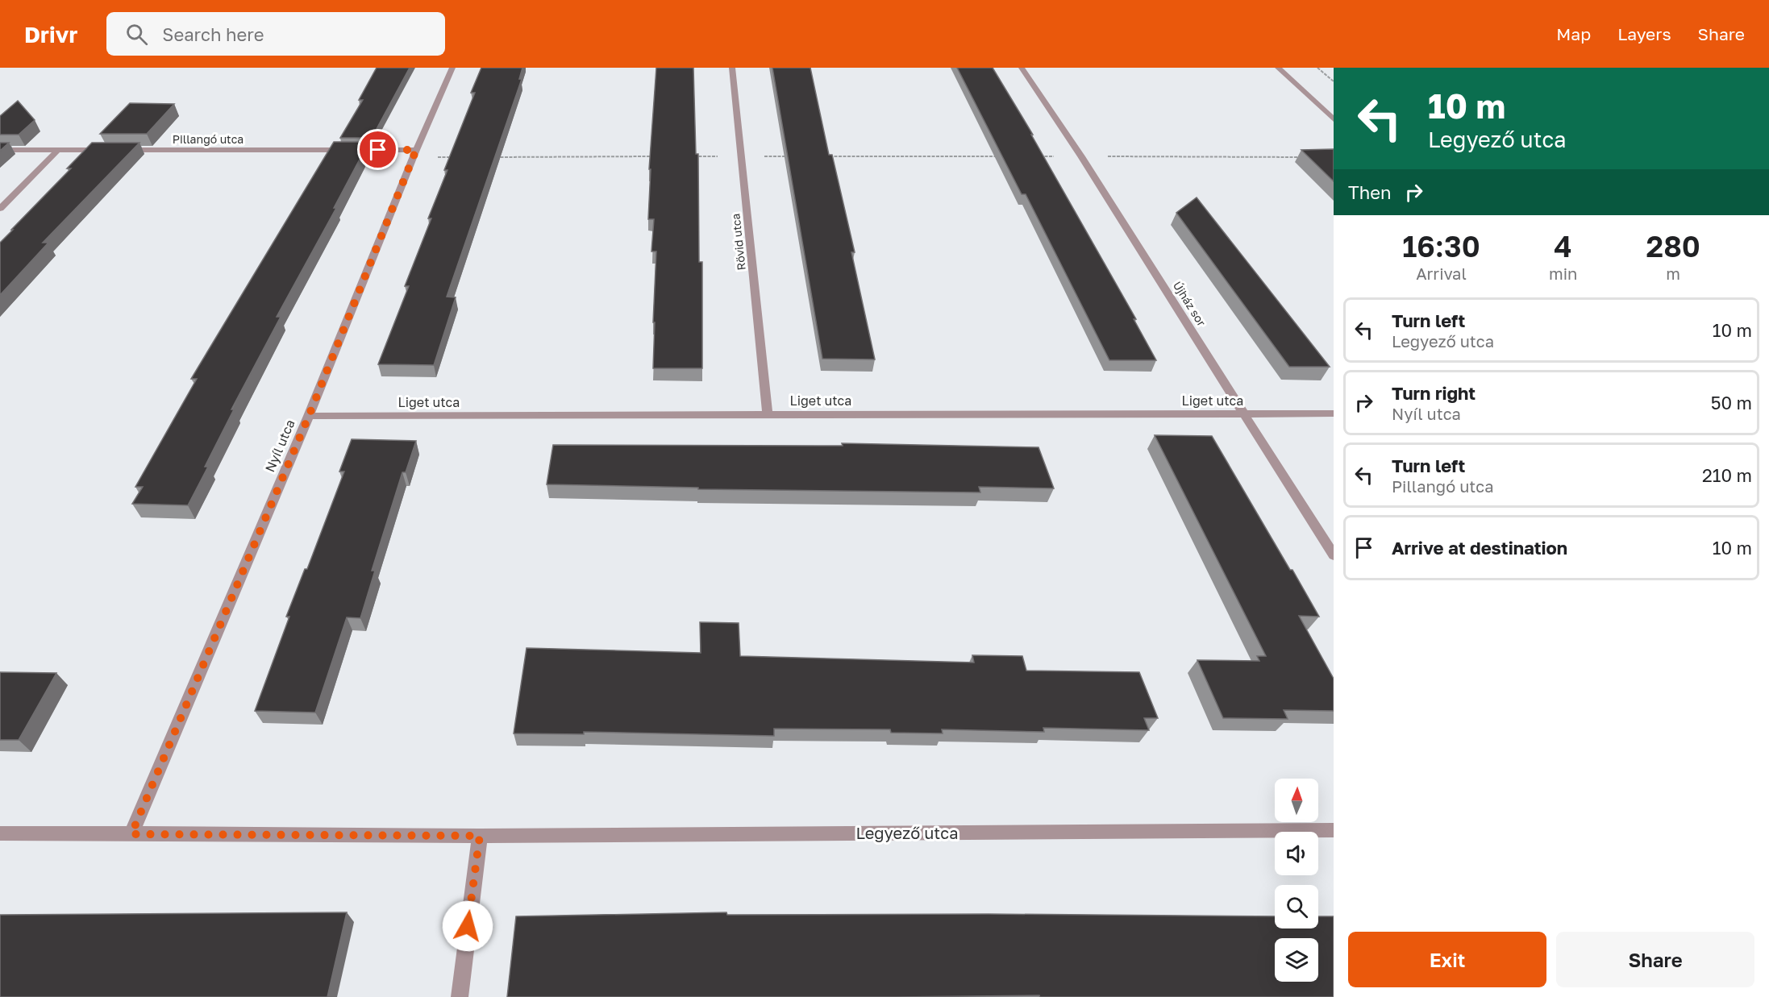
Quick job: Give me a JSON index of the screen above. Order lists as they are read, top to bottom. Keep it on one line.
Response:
{"streets":{"street":["Pillangó utca","Rövid utca","Újház sor","Liget utca","Nyíl utca","Legyező utca"]},"crossings":[["Pillangó utca","Nyíl utca"],["Rövid utca","Liget utca"],["Újház sor","Liget utca"],["Liget utca","Nyíl utca"],["Nyíl utca","Legyező utca"]],"north":"top","page":{"header":"Drivr","search":"Search here","nav":["Map","Layers","Share"],"turn":["10 m","Legyező utca"],"then":"Then","eta":["16:30","Arrival","4","min","280","m"],"list":[{"name":"Turn left","note":"Legyező utca","value":"10 m"},{"name":"Turn right","note":"Nyíl utca","value":"50 m"},{"name":"Turn left","note":"Pillangó utca","value":"210 m"},{"name":"Arrive at destination","value":"10 m"}],"buttons":["Exit","Share"]}}
